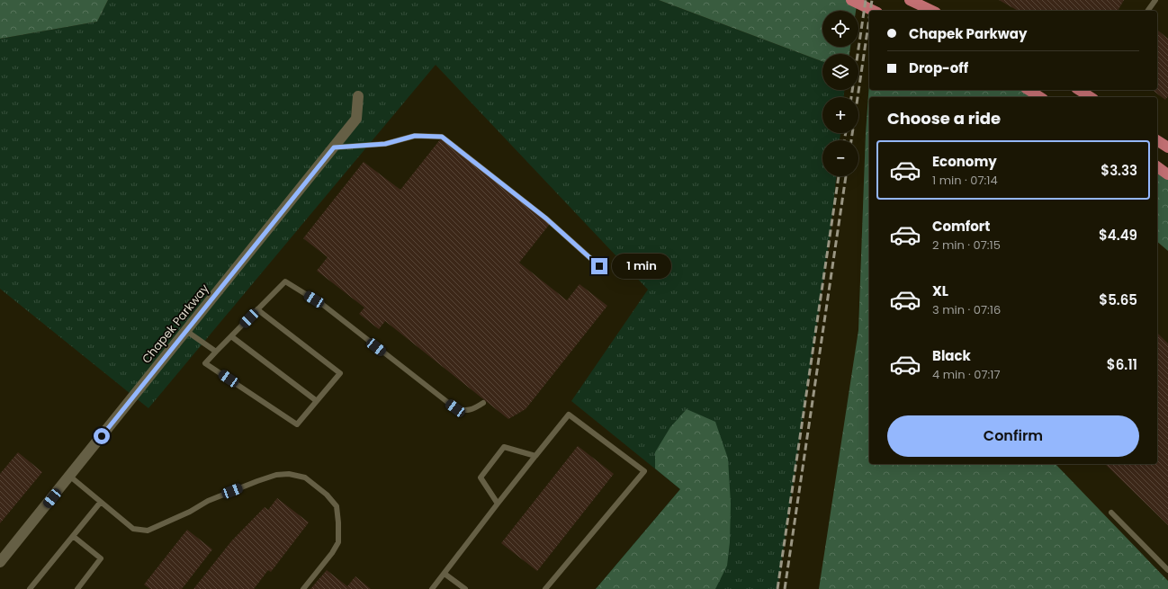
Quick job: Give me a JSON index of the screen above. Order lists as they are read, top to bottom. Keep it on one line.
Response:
{"streets":{"street":["Chapek Parkway"]},"page":{"map_buttons":["+","−"],"banner":["Chapek Parkway","Drop-off"],"heading":"Choose a ride","list":[{"name":"Economy","note":"1 min · 07:14","value":"$3.33"},{"name":"Comfort","note":"2 min · 07:15","value":"$4.49"},{"name":"XL","note":"3 min · 07:16","value":"$5.65"},{"name":"Black","note":"4 min · 07:17","value":"$6.11"}],"bubble":"1 min","buttons":"Confirm"}}
